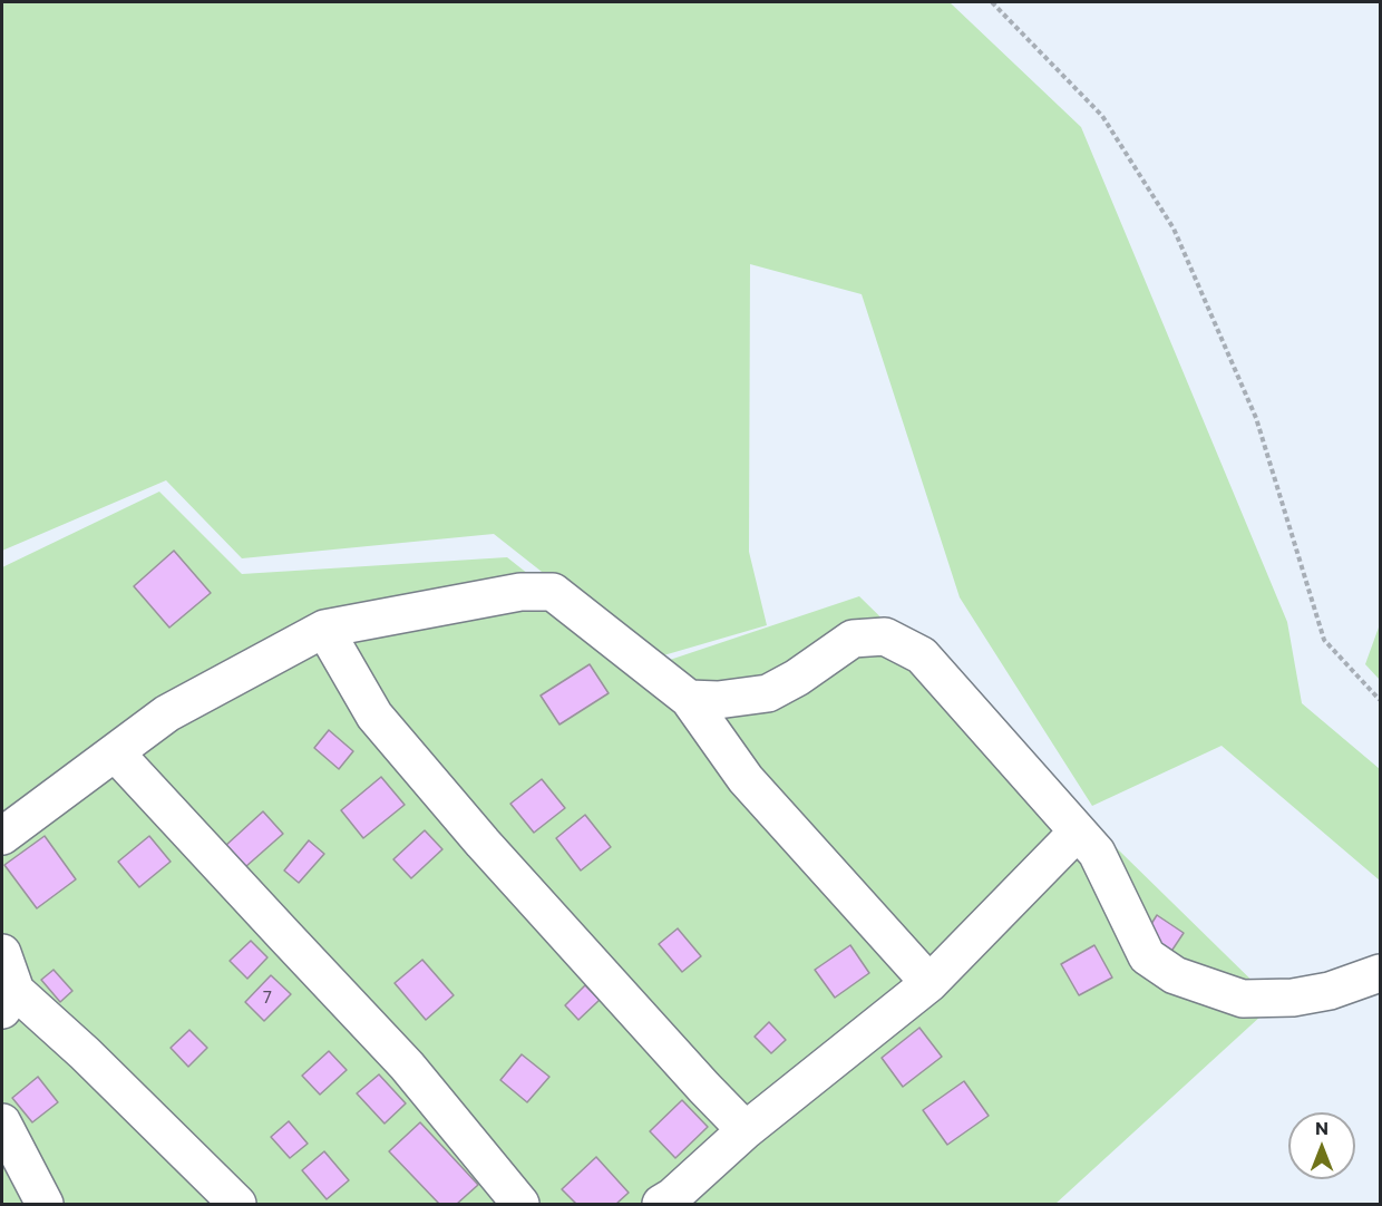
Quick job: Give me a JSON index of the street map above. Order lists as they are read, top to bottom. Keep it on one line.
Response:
{"house_numbers":["7"],"north":"top"}
